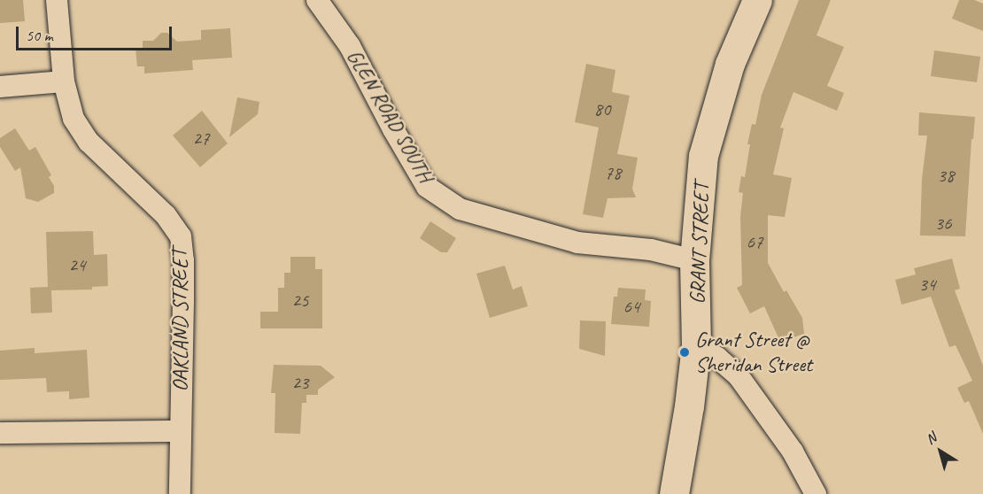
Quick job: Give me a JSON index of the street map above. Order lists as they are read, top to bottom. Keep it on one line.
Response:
{"streets":{"street":["GLEN ROAD SOUTH","GRANT STREET","OAKLAND STREET"]},"crossings":[["GLEN ROAD SOUTH","GRANT STREET"]],"places":["Grant Street @ Sheridan Street"],"house_numbers":["80","27","78","38","36","67","24","34","25","64","23"],"scale_bar":"50 m","north":"top left"}
